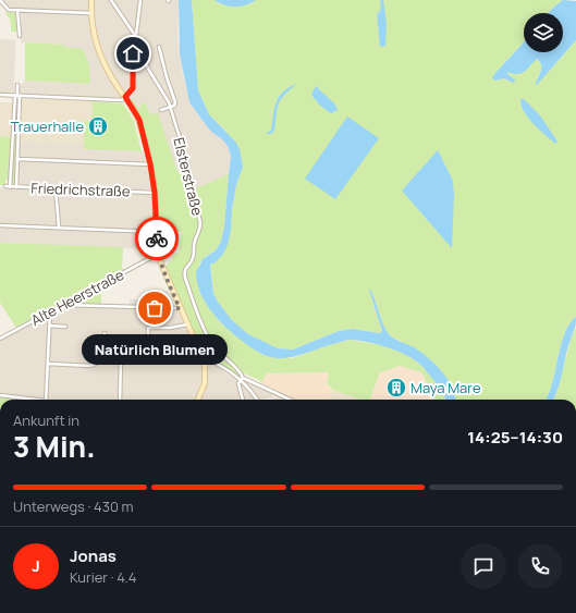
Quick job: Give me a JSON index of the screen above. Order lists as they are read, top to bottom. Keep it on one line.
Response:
{"streets":{"street":["Elsterstraße","Friedrichstraße","Alte Heerstraße"]},"places":{"building":["Trauerhalle","Maya Mare"],"other":["Natürlich Blumen"]},"page":{"bubble":"Natürlich Blumen","heading":["3 Min.","Ankunft in","14:25–14:30"],"panel":["Jonas","Kurier · 4.4"],"bar":"Unterwegs · 430 m","round":"J"}}
